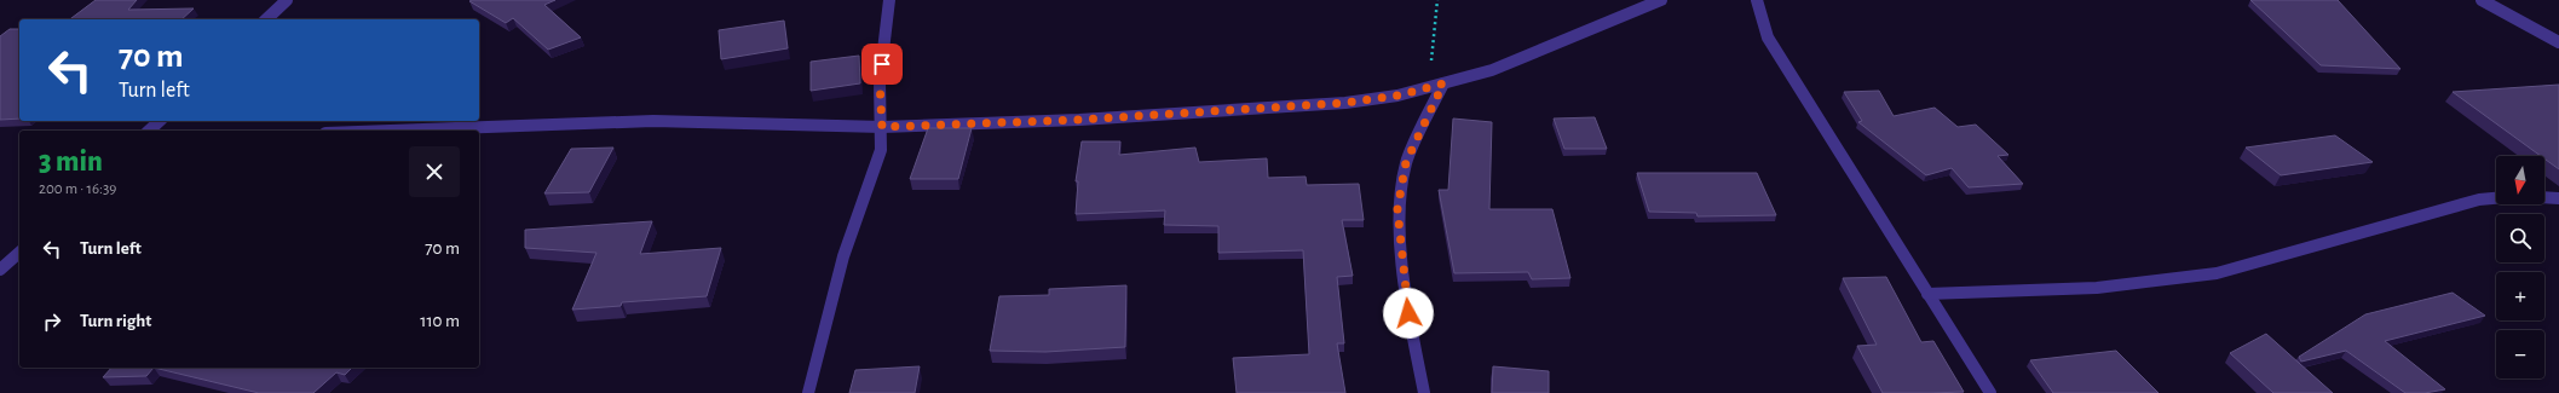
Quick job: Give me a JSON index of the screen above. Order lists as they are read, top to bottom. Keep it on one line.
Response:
{"north":"bottom","page":{"turn":["70 m","Turn left"],"heading":["3 min","200 m · 16:39"],"map_buttons":["+","−"],"list":[{"name":"Turn left","value":"70 m"},{"name":"Turn right","value":"110 m"}]}}
